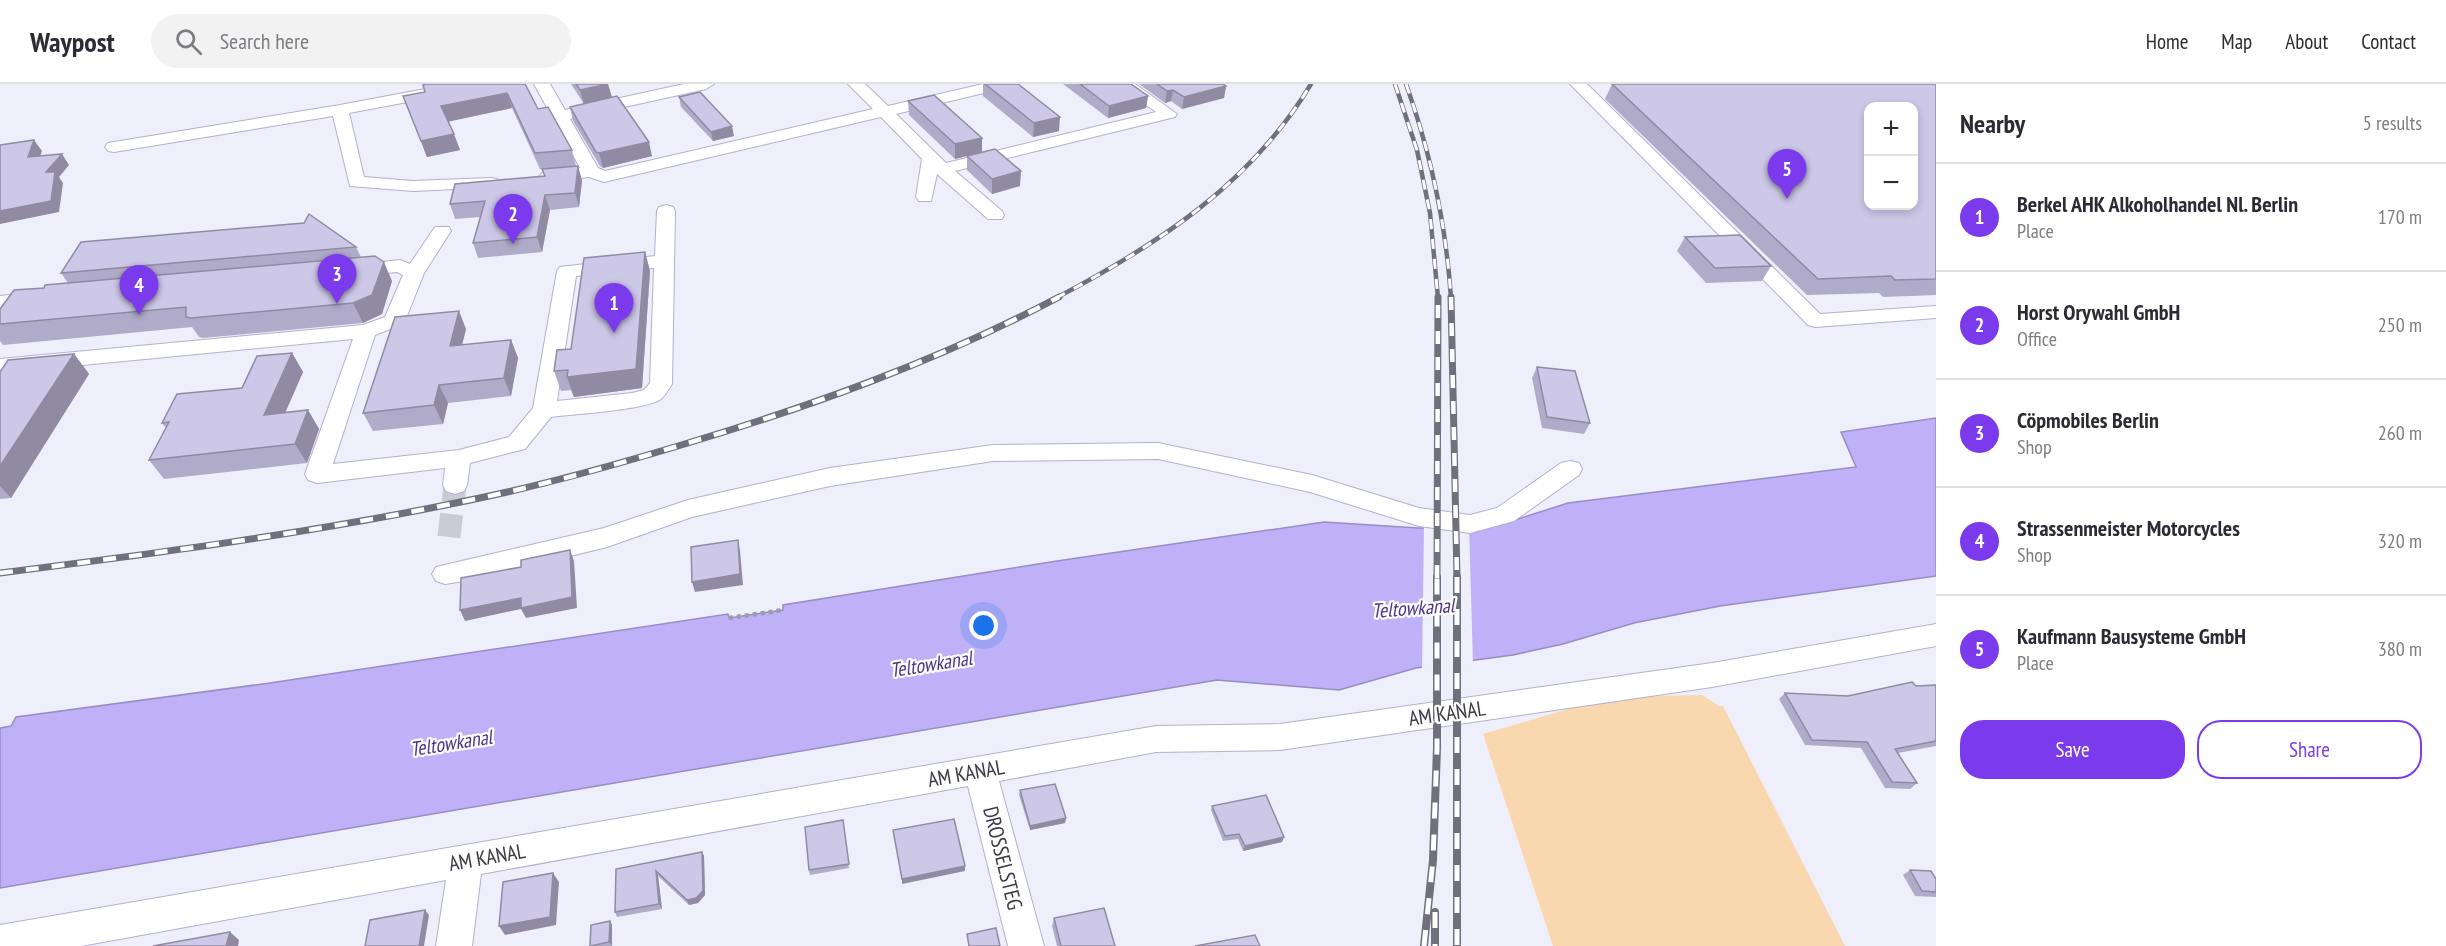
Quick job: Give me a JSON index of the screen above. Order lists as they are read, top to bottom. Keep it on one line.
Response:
{"streets":{"street":["AM KANAL","DROSSELSTEG"]},"crossings":[["AM KANAL","DROSSELSTEG"]],"water":["Teltowkanal"],"page":{"header":"Waypost","search":"Search here","nav":["Home","Map","About","Contact"],"heading":["Nearby","5 results"],"map_buttons":["+","−"],"pins":["5","2","3","4","1"],"list":[{"mark":"1","name":"Berkel AHK Alkoholhandel Nl. Berlin","note":"Place","value":"170 m"},{"mark":"2","name":"Horst Orywahl GmbH","note":"Office","value":"250 m"},{"mark":"3","name":"Cöpmobiles Berlin","note":"Shop","value":"260 m"},{"mark":"4","name":"Strassenmeister Motorcycles","note":"Shop","value":"320 m"},{"mark":"5","name":"Kaufmann Bausysteme GmbH","note":"Place","value":"380 m"}],"buttons":["Save","Share"]}}
